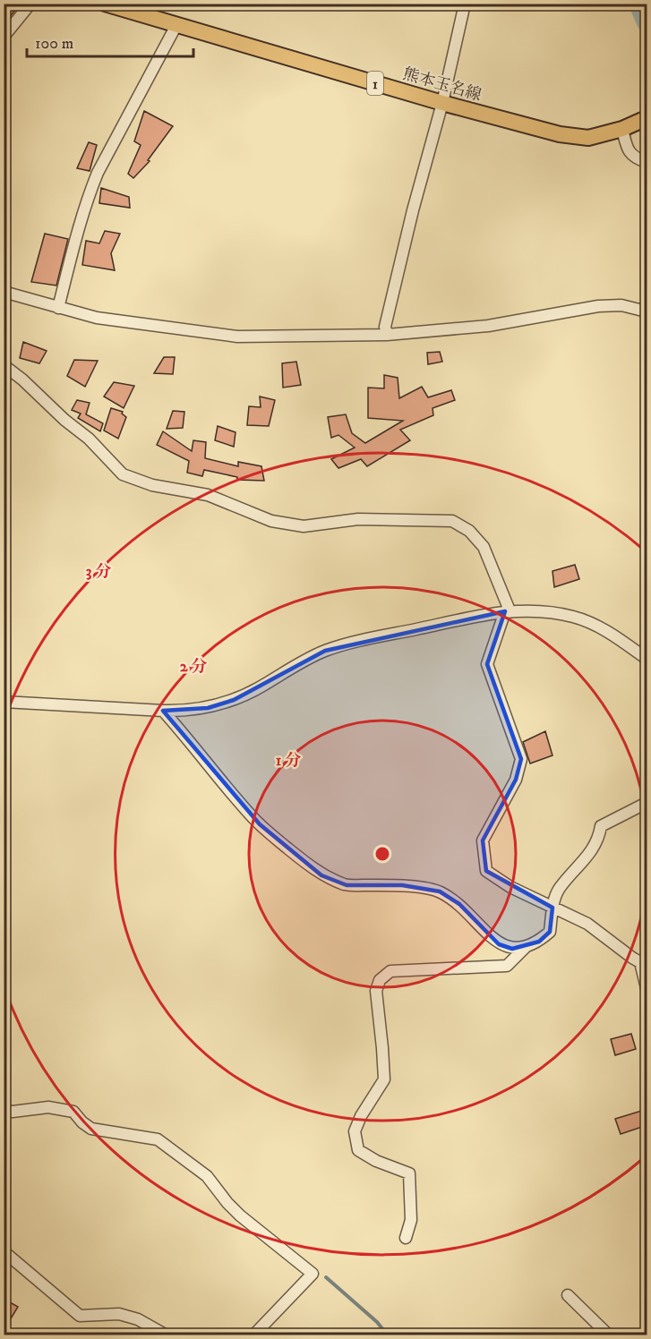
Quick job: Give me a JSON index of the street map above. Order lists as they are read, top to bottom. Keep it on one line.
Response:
{"streets":{"main road":["1","熊本玉名線"]},"scale_bar":"100 m","rings":["3 分","2 分","1 分"]}
